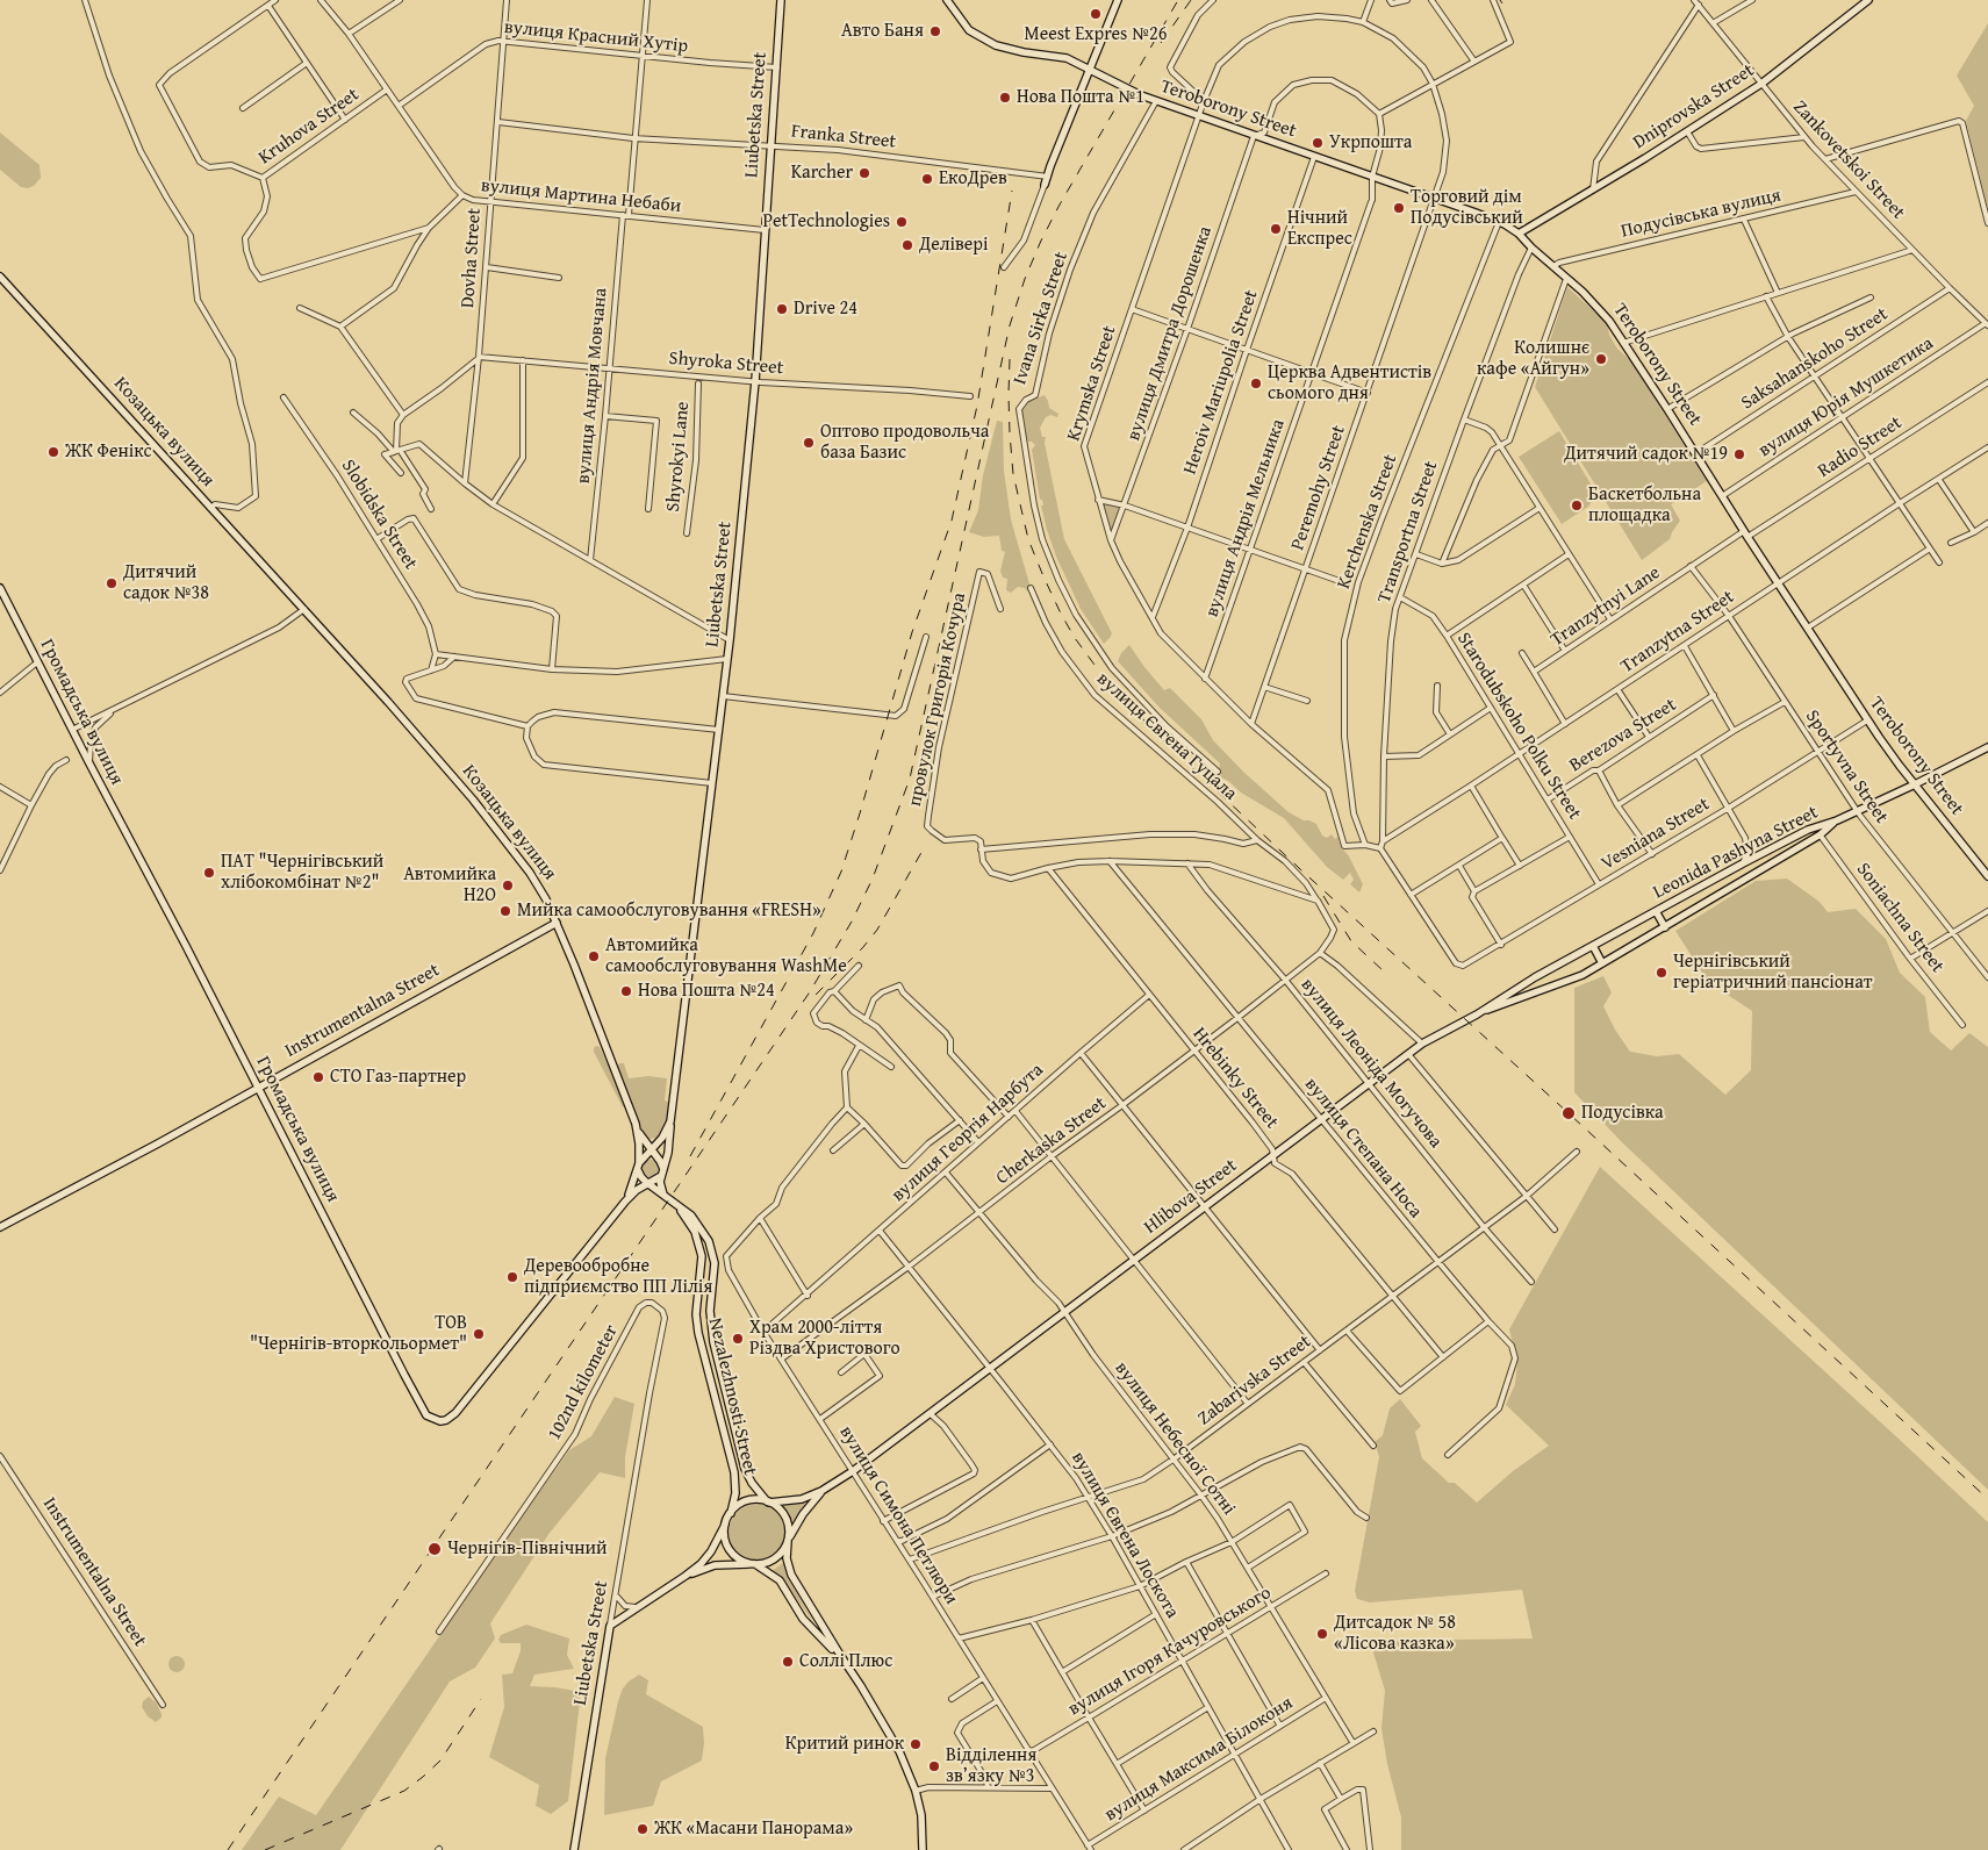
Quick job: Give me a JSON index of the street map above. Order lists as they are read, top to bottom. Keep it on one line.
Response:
{"streets":{"main road":["Dniprovska Street","Teroborony Street","Liubetska Street","Козацька вулиця","Громадська вулиця","Leonida Pashyna Street","Instrumentalna Street","Hlibova Street","Nezalezhnosti Street"],"street":["вулиця Красний Хутір","Kruhova Street","Franka Street","Zankovetskoi Street","вулиця Мартина Небаби","Подусівська вулиця","Dovha Street","Ivana Sirka Street","вулиця Дмитра Дорошенка","Saksahanskoho Street","Shyroka Street","Heroiv Mariupolia Street","Krymska Street","вулиця Андрія Мовчана","вулиця Юрія Мушкетика","Radio Street","Shyrokyi Lane","Peremohy Street","Slobidska Street","вулиця Андрія Мельника","Kerchenska Street","Transportna Street","Tranzytnyi Lane","Tranzytna Street","провулок Григорія Кочура","Starodubskoho Polku Street","Berezova Street","вулиця Євгена Гуцала","Sportyvna Street","Vesniana Street","Soniachna Street","вулиця Леоніда Могучова","Hrebinky Street","вулиця Георгія Нарбута","Cherkaska Street","вулиця Степана Носа","Zabarivska Street","102nd kilometer","вулиця Небесної Сотні","вулиця Симона Петлюри","вулиця Євгена Лоскота","вулиця Ігоря Качуровського","вулиця Максима Білоконя"]},"crossings":[["вулиця Красний Хутір","Liubetska Street"],["вулиця Красний Хутір","вулиця Мартина Небаби"],["вулиця Красний Хутір","Dovha Street"],["вулиця Красний Хутір","вулиця Андрія Мовчана"],["Dniprovska Street","Teroborony Street"],["Dniprovska Street","Zankovetskoi Street"],["Teroborony Street","Подусівська вулиця"],["Teroborony Street","Ivana Sirka Street"],["Teroborony Street","вулиця Дмитра Дорошенка"],["Teroborony Street","Saksahanskoho Street"],["Teroborony Street","Heroiv Mariupolia Street"],["Teroborony Street","Krymska Street"],["Teroborony Street","вулиця Юрія Мушкетика"],["Teroborony Street","Radio Street"],["Teroborony Street","Peremohy Street"],["Teroborony Street","вулиця Андрія Мельника"],["Teroborony Street","Kerchenska Street"],["Teroborony Street","Transportna Street"],["Teroborony Street","Tranzytnyi Lane"],["Teroborony Street","Tranzytna Street"],["Teroborony Street","Vesniana Street"],["Liubetska Street","Franka Street"],["Liubetska Street","вулиця Мартина Небаби"],["Liubetska Street","Shyroka Street"],["Liubetska Street","Козацька вулиця"],["Liubetska Street","102nd kilometer"],["Kruhova Street","вулиця Мартина Небаби"],["Franka Street","Dovha Street"],["Franka Street","вулиця Андрія Мовчана"],["Zankovetskoi Street","Подусівська вулиця"],["Zankovetskoi Street","Saksahanskoho Street"],["Zankovetskoi Street","вулиця Юрія Мушкетика"],["вулиця Мартина Небаби","Dovha Street"],["вулиця Мартина Небаби","вулиця Андрія Мовчана"],["Dovha Street","Shyroka Street"],["вулиця Дмитра Дорошенка","Krymska Street"],["Shyroka Street","вулиця Андрія Мовчана"],["Heroiv Mariupolia Street","Krymska Street"],["Krymska Street","Peremohy Street"],["Krymska Street","вулиця Андрія Мельника"],["Krymska Street","Kerchenska Street"],["вулиця Андрія Мовчана","Shyrokyi Lane"],["Козацька вулиця","Instrumentalna Street"],["Radio Street","Tranzytnyi Lane"],["Transportna Street","Tranzytna Street"],["Transportna Street","Starodubskoho Polku Street"],["Tranzytnyi Lane","Sportyvna Street"],["Tranzytna Street","Starodubskoho Polku Street"],["Tranzytna Street","Sportyvna Street"],["Громадська вулиця","Instrumentalna Street"],["Starodubskoho Polku Street","Berezova Street"],["Starodubskoho Polku Street","Vesniana Street"],["Sportyvna Street","Vesniana Street"],["Leonida Pashyna Street","Soniachna Street"],["Leonida Pashyna Street","Hlibova Street"],["вулиця Леоніда Могучова","Cherkaska Street"],["вулиця Леоніда Могучова","Hlibova Street"],["вулиця Леоніда Могучова","Zabarivska Street"],["Hrebinky Street","вулиця Георгія Нарбута"],["Hrebinky Street","Cherkaska Street"],["Hrebinky Street","Hlibova Street"],["Hrebinky Street","Zabarivska Street"],["вулиця Георгія Нарбута","вулиця Небесної Сотні"],["вулиця Георгія Нарбута","вулиця Симона Петлюри"],["вулиця Георгія Нарбута","вулиця Євгена Лоскота"],["Cherkaska Street","вулиця Степана Носа"],["Cherkaska Street","вулиця Небесної Сотні"],["Cherkaska Street","вулиця Симона Петлюри"],["Cherkaska Street","вулиця Євгена Лоскота"],["вулиця Степана Носа","Hlibova Street"],["вулиця Степана Носа","Zabarivska Street"],["Hlibova Street","Nezalezhnosti Street"],["Hlibova Street","вулиця Небесної Сотні"],["Hlibova Street","вулиця Симона Петлюри"],["Hlibova Street","вулиця Євгена Лоскота"],["Zabarivska Street","вулиця Небесної Сотні"],["Zabarivska Street","вулиця Симона Петлюри"],["Zabarivska Street","вулиця Євгена Лоскота"],["вулиця Небесної Сотні","вулиця Ігоря Качуровського"],["вулиця Небесної Сотні","вулиця Максима Білоконя"],["вулиця Симона Петлюри","вулиця Ігоря Качуровського"],["вулиця Симона Петлюри","вулиця Максима Білоконя"],["вулиця Євгена Лоскота","вулиця Ігоря Качуровського"],["вулиця Євгена Лоскота","вулиця Максима Білоконя"]],"places":["Meest Expres №26","Авто Баня","Нова Пошта №1","Укрпошта","Kаrcher","ЕкоДрев","Торговий дім Подусівський","PetTechnologies","Нічний Експрес","Делівері","Drive 24","Колишнє кафе «Айгун»","Церква Адвентистів сьомого дня","Оптово продовольча база Базис","ЖК Фенікс","Дитячий садок №19","Баскетбольна площадка","Дитячий садок №38","ПАТ \"Чернігівський хлібокомбінат №2\"","Автомийка H2O","Мийка самообслуговування «FRESH»","Автомийка самообслуговування WashMe","Чернігівський геріатричний пансіонат","Нова Пошта №24","СТО Газ-партнер","Подусівка","Деревообробне підприємство ПП Лілія","ТОВ \"Чернігів-вторкольормет\"","Храм 2000-ліття Різдва Христового","Чернігів-Північний","Дитсадок № 58 «Лісова казка»","Соллі Плюс","Критий ринок","Відділення зв’язку №3","ЖК «Масани Панорама»"]}
